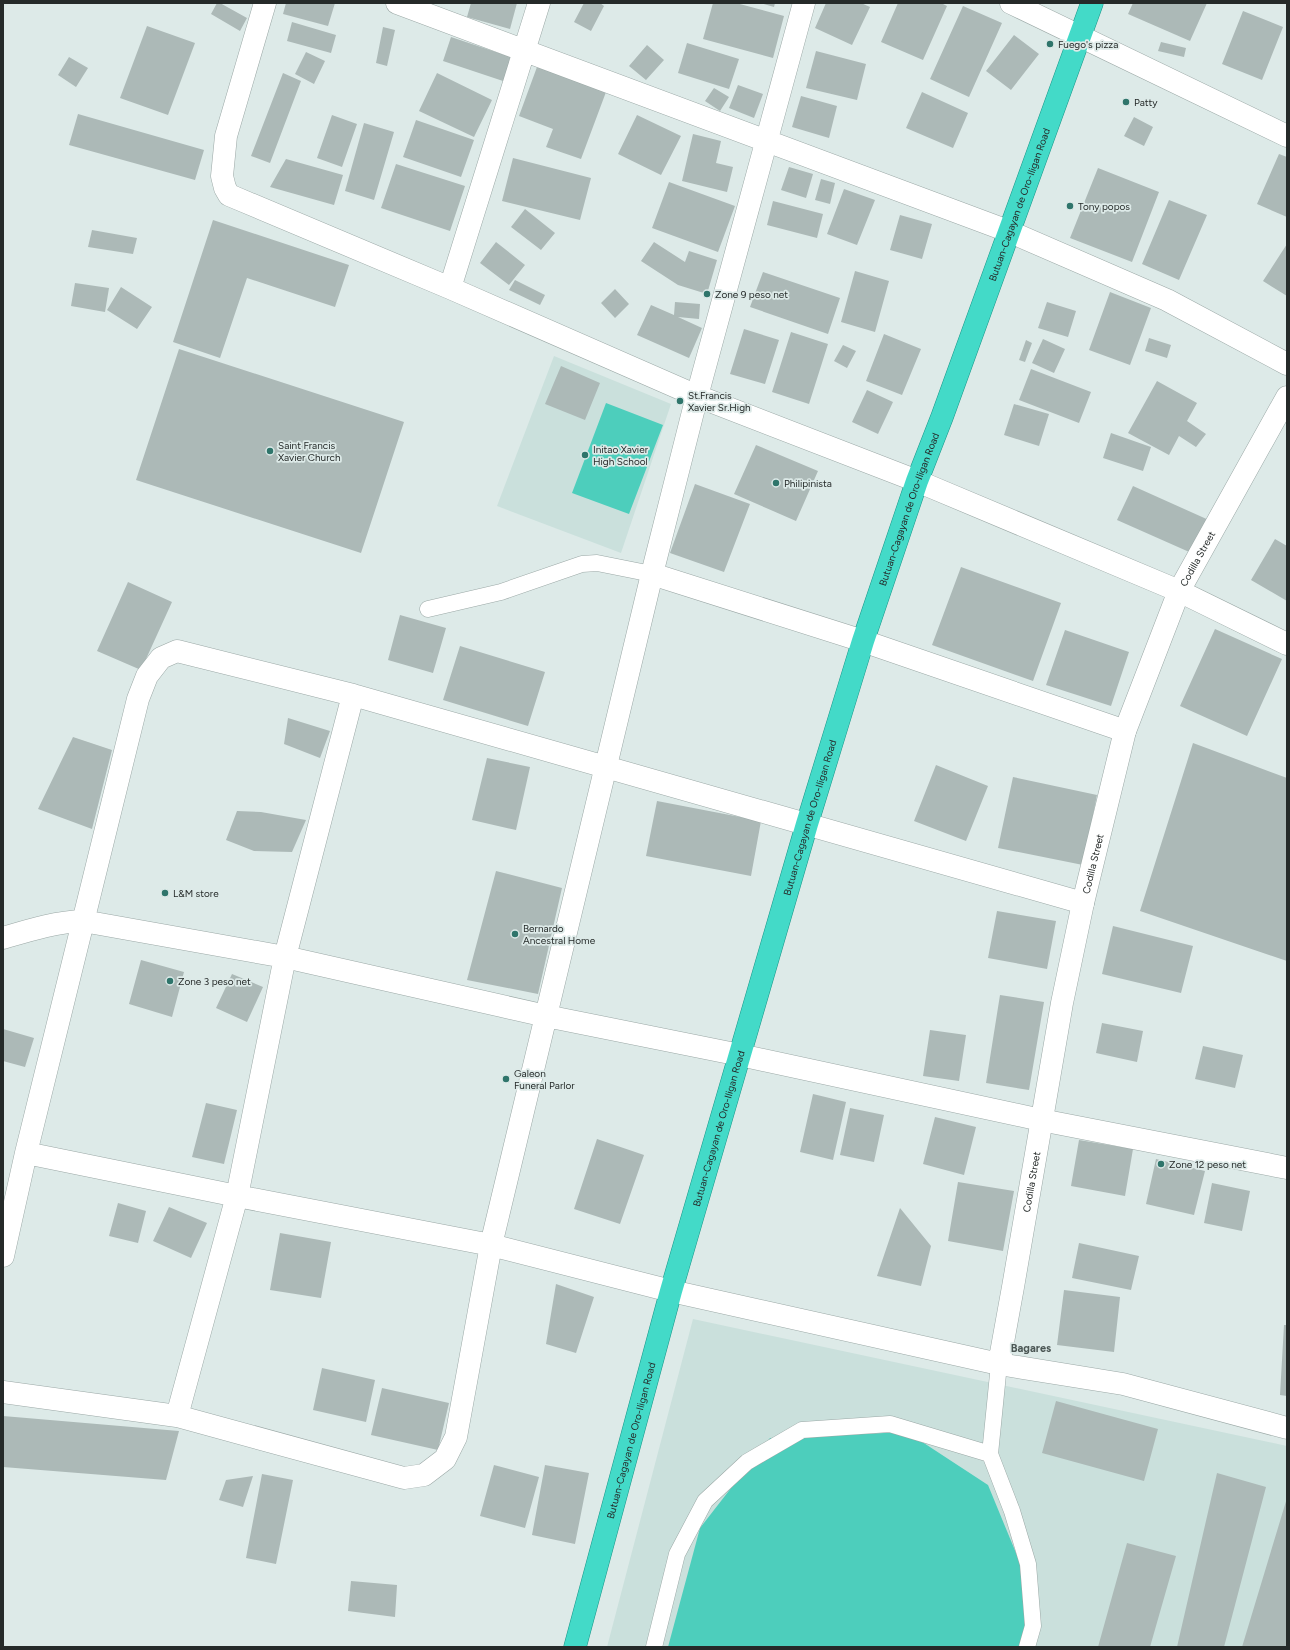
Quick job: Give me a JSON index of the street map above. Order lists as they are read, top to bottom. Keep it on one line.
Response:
{"streets":{"highway":["Butuan-Cagayan de Oro-Iligan Road"],"street":["Codilla Street"]},"districts":["Bagares"],"places":["Fuego's pizza","Patty","Tony popos","Zone 9 peso net","St.Francis Xavier Sr.High","Saint Francis Xavier Church","Initao Xavier High School","Philipinista","L&M store","Bernardo Ancestral Home","Zone 3 peso net","Galeon Funeral Parlor","Zone 12 peso net"]}
